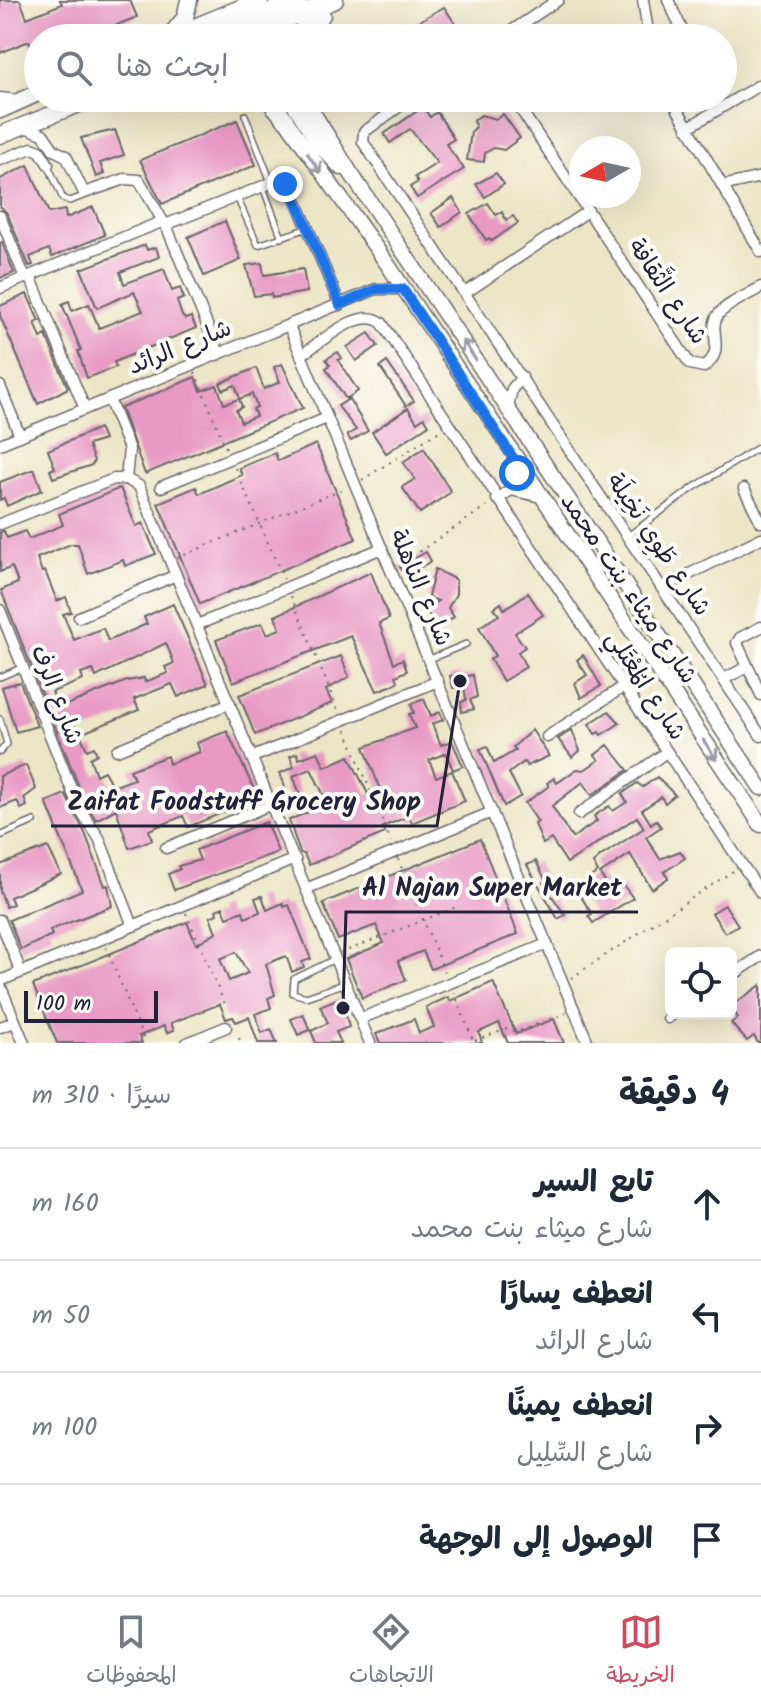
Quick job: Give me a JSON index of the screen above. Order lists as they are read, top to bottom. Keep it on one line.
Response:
{"streets":{"main road":["شارع ميثاء بنت محمد"],"street":["شارع الثَّقافة","شارع الرائد","شارع طَوِي نَخِيلَة","شارع الناهلة","شارع المُعْتَلي","شارع الرف"]},"crossings":[["شارع الرائد","شارع الناهلة"],["شارع الرائد","شارع ميثاء بنت محمد"],["شارع الناهلة","شارع المُعْتَلي"]],"places":["Zaifat Foodstuff Grocery Shop","Al Najan Super Market"],"scale_bar":"100 m","north":"left","page":{"search":"ابحث هنا","scale":"100 m","heading":["4 دقيقة","سيرًا · 310 m"],"list":[["تابع السير","شارع ميثاء بنت محمد","160 m"],["انعطف يسارًا","شارع الرائد","50 m"],["انعطف يمينًا","شارع السِّلِيل","100 m"],"الوصول إلى الوجهة"],"nav":["الخريطة","الاتجاهات","المحفوظات"]}}
